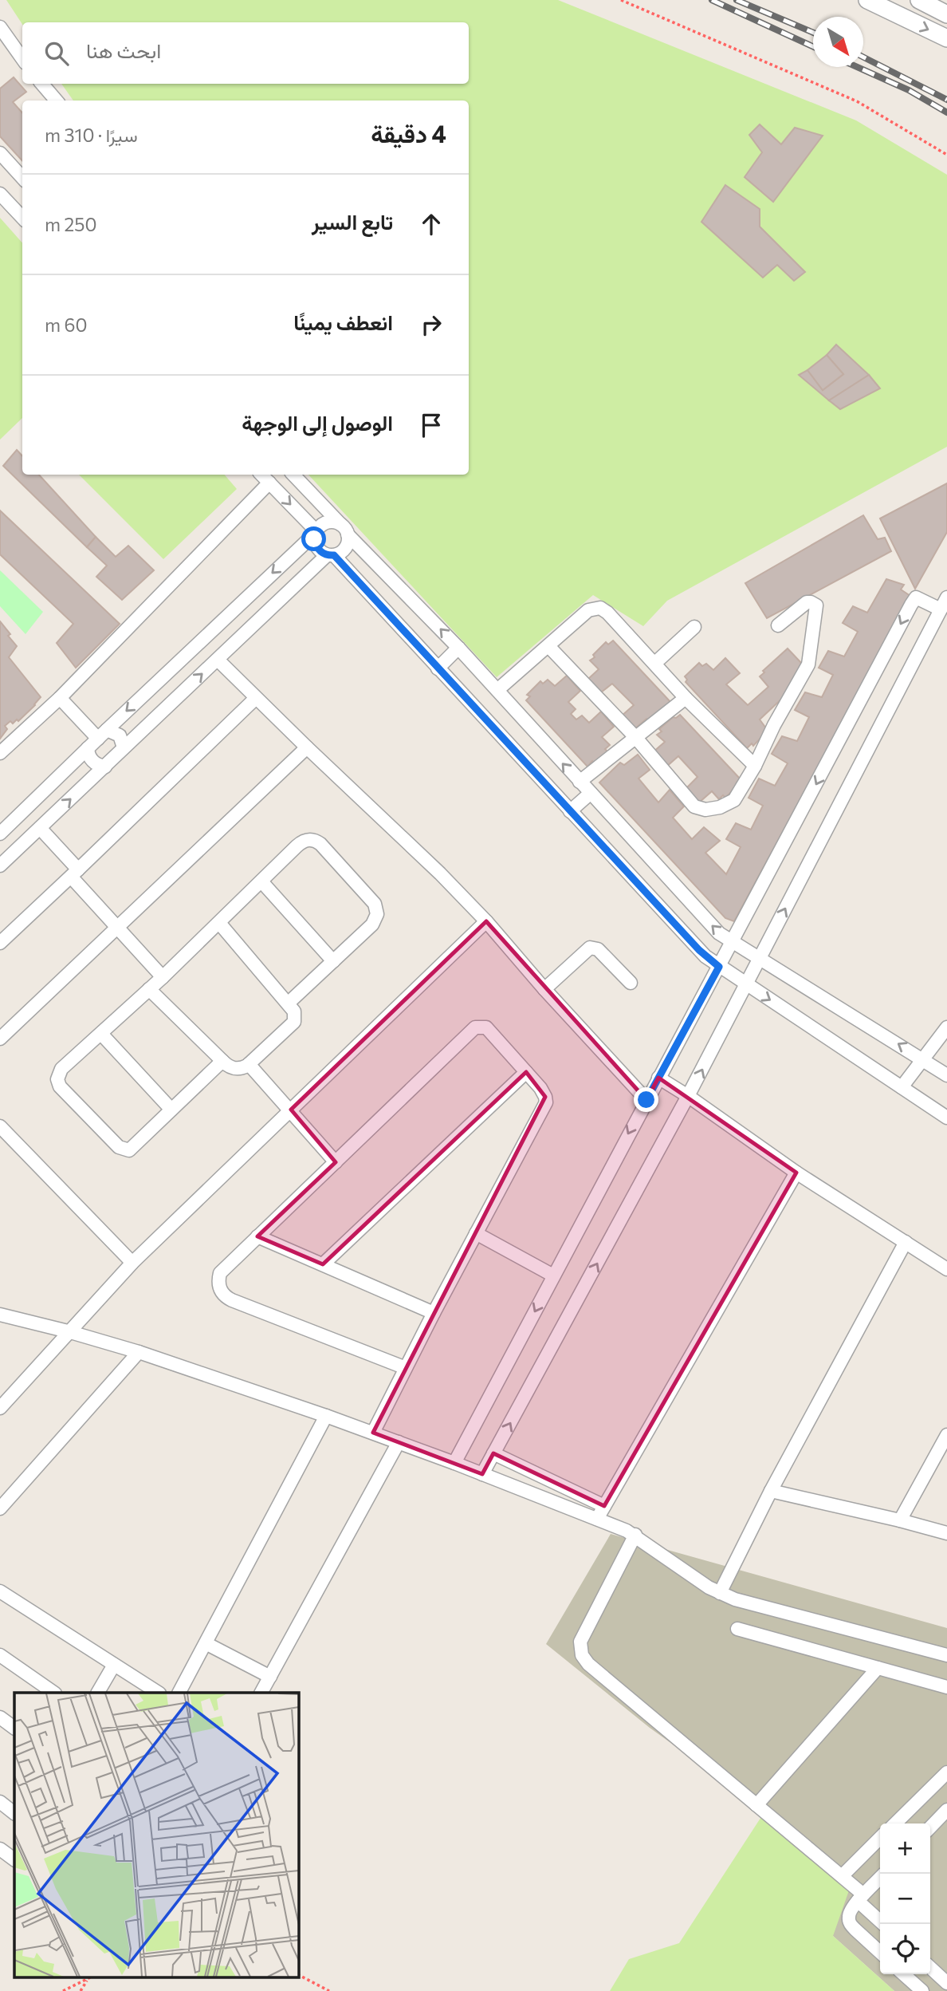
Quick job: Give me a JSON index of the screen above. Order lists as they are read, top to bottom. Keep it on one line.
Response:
{"north":"bottom right","page":{"search":"ابحث هنا","heading":["4 دقيقة","سيرًا · 310 m"],"list":[["تابع السير","250 m"],["انعطف يمينًا","60 m"],"الوصول إلى الوجهة"],"map_buttons":["+","−"]}}
